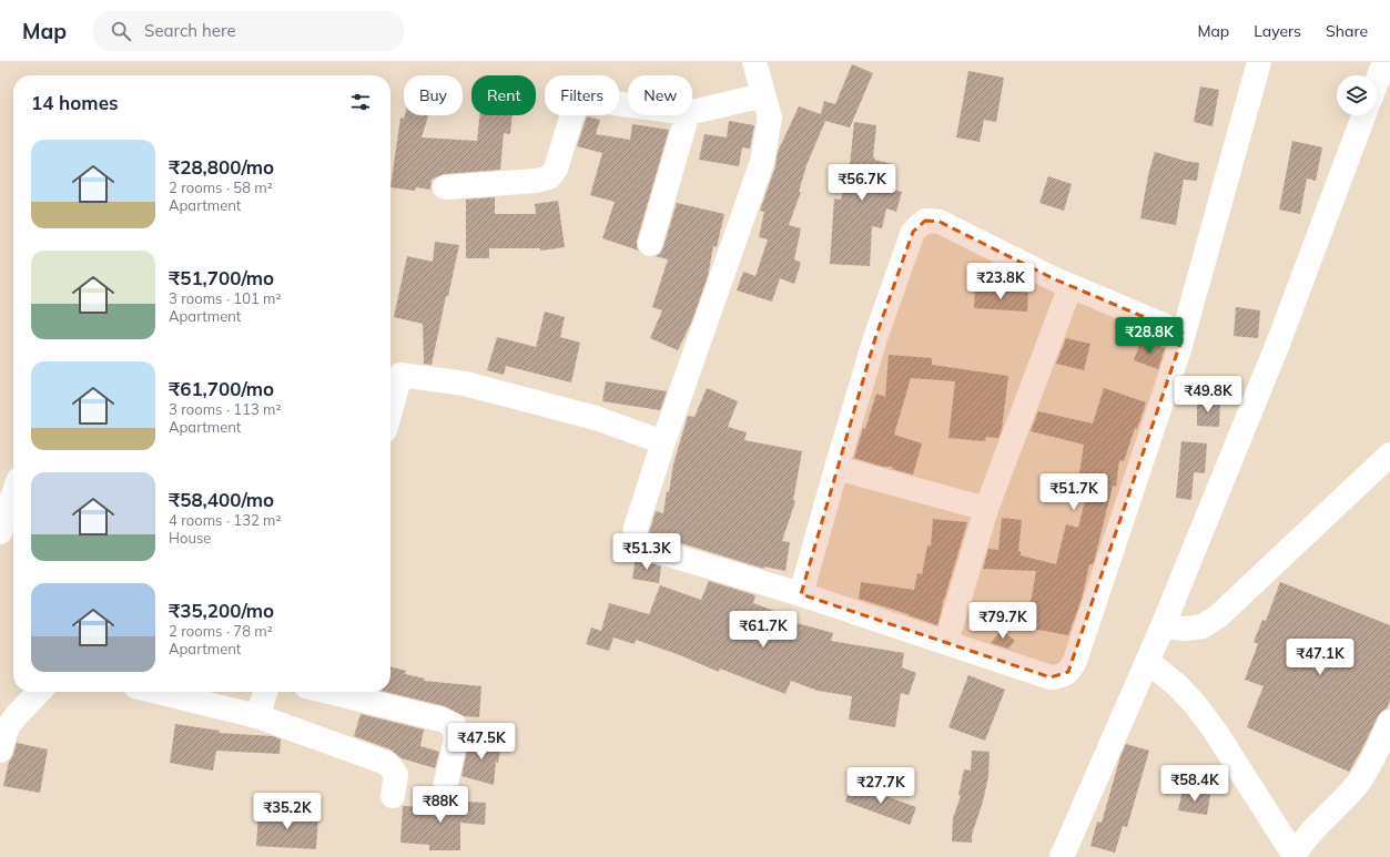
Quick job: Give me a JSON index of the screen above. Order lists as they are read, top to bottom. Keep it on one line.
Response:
{"page":{"header":"Map","search":"Search here","nav":["Map","Layers","Share"],"chip":["Buy","Rent","Filters","New"],"heading":"14 homes","list":[{"name":"₹28,800/mo","note":"2 rooms · 58 m² · Apartment"},{"name":"₹51,700/mo","note":"3 rooms · 101 m² · Apartment"},{"name":"₹61,700/mo","note":"3 rooms · 113 m² · Apartment"},{"name":"₹58,400/mo","note":"4 rooms · 132 m² · House"},{"name":"₹35,200/mo","note":"2 rooms · 78 m² · Apartment"}],"price":["₹56.7K","₹23.8K","₹28.8K","₹49.8K","₹51.7K","₹51.3K","₹79.7K","₹61.7K","₹47.1K","₹47.5K","₹58.4K","₹27.7K","₹88K","₹35.2K"]}}
